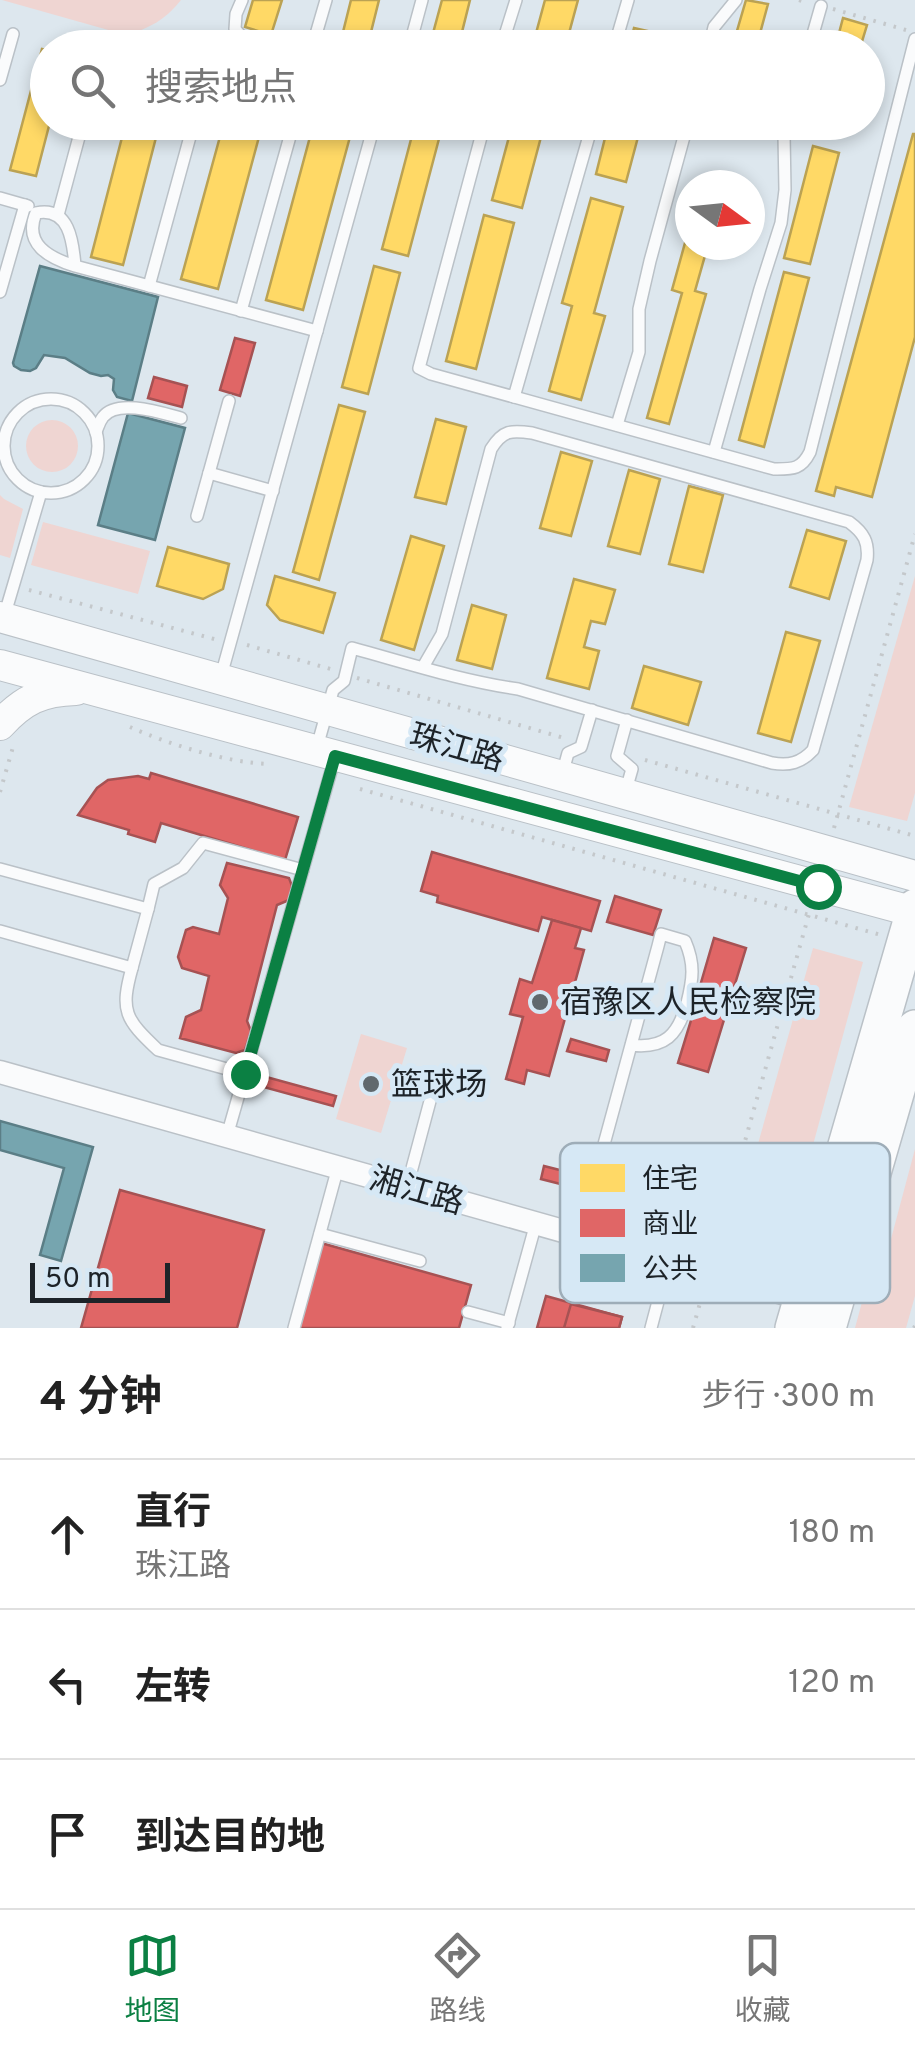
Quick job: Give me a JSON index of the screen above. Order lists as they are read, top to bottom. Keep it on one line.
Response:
{"streets":{"street":["珠江路","湘江路"]},"places":["宿豫区人民检察院","篮球场"],"legend":["住宅","商业","公共"],"scale_bar":"50 m","north":"right","page":{"search":"搜索地点","scale":"50 m","heading":["4 分钟","步行 · 300 m"],"list":[["直行","珠江路","180 m"],["左转","120 m"],"到达目的地"],"nav":["地图","路线","收藏"]}}
